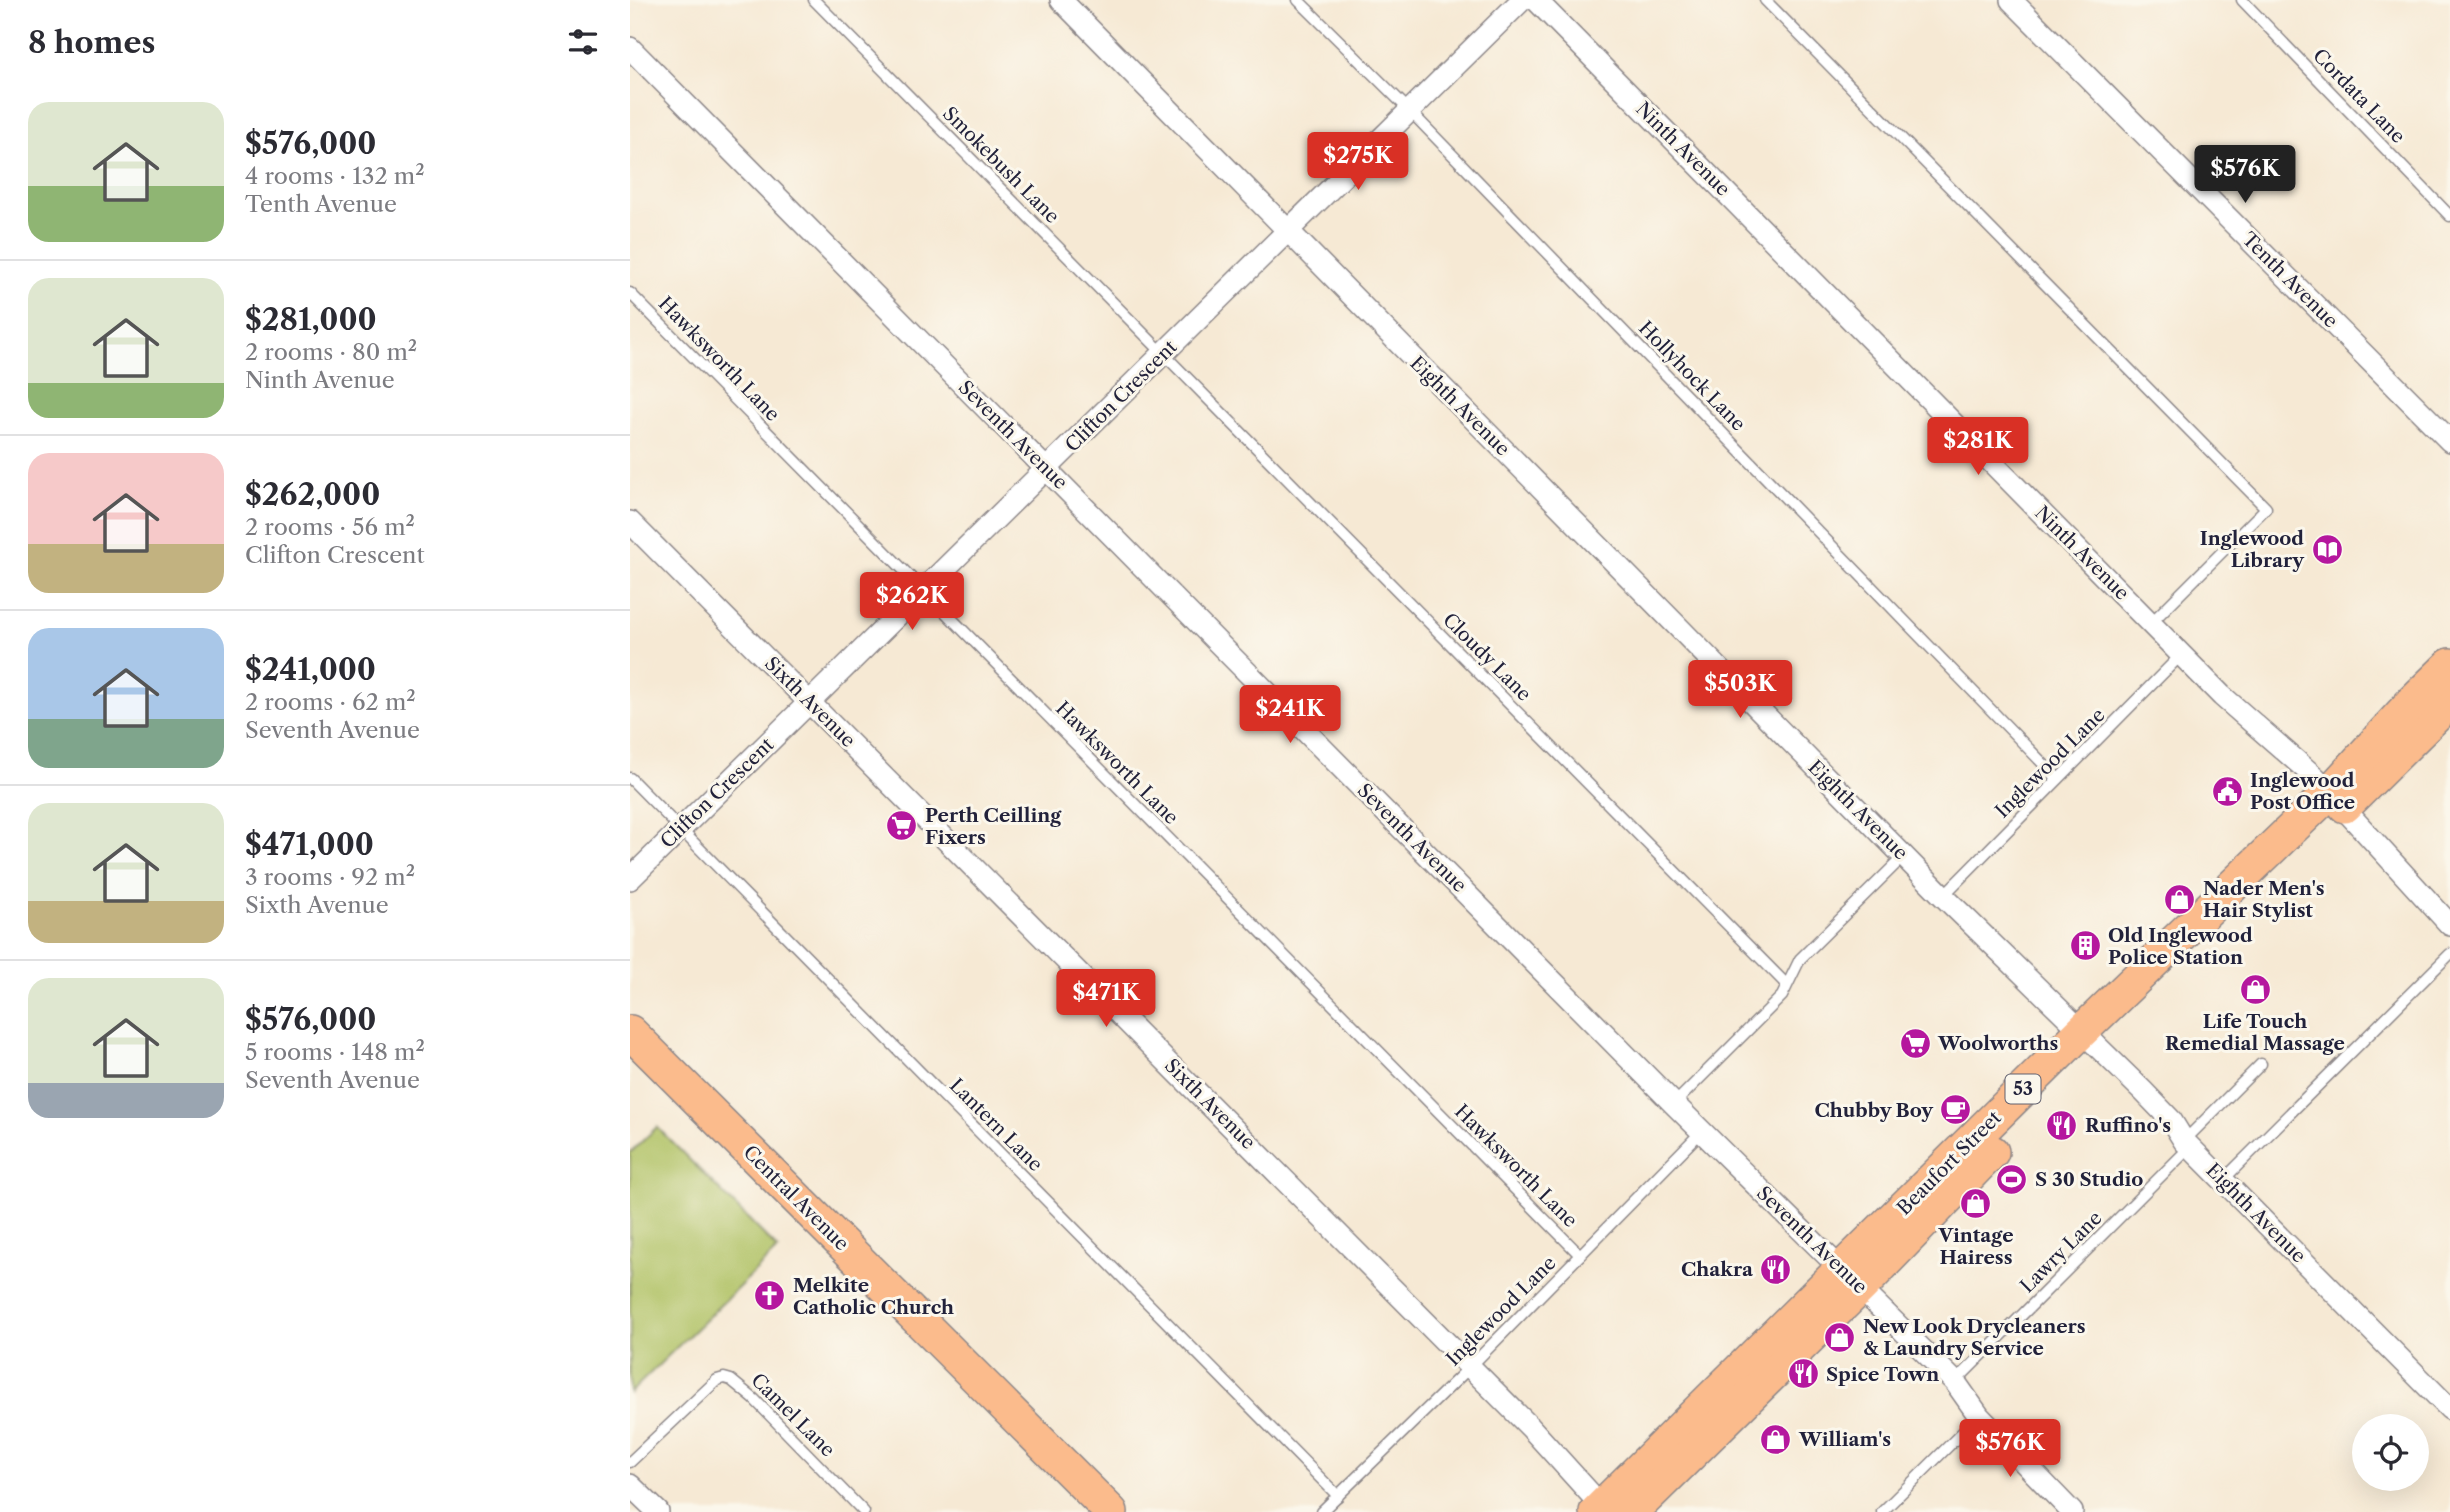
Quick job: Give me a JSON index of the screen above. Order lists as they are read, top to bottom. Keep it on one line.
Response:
{"streets":{"main road":["53","Beaufort Street","Central Avenue"],"street":["Ninth Avenue","Tenth Avenue","Clifton Crescent","Eighth Avenue","Seventh Avenue","Sixth Avenue"],"lane":["Cordata Lane","Smokebush Lane","Hawksworth Lane","Hollyhock Lane","Cloudy Lane","Inglewood Lane","Lantern Lane","Lawry Lane","Camel Lane"]},"crossings":[["Ninth Avenue","Inglewood Lane"],["Ninth Avenue","Beaufort Street"],["Smokebush Lane","Clifton Crescent"],["Smokebush Lane","Cloudy Lane"],["Hawksworth Lane","Clifton Crescent"],["Hawksworth Lane","Inglewood Lane"],["Hollyhock Lane","Clifton Crescent"],["Hollyhock Lane","Inglewood Lane"],["Clifton Crescent","Eighth Avenue"],["Clifton Crescent","Seventh Avenue"],["Clifton Crescent","Cloudy Lane"],["Clifton Crescent","Sixth Avenue"],["Clifton Crescent","Lantern Lane"],["Eighth Avenue","Inglewood Lane"],["Eighth Avenue","Beaufort Street"],["Eighth Avenue","Lawry Lane"],["Seventh Avenue","Inglewood Lane"],["Seventh Avenue","Beaufort Street"],["Seventh Avenue","Lawry Lane"],["Sixth Avenue","Inglewood Lane"],["Sixth Avenue","Beaufort Street"],["Inglewood Lane","Lantern Lane"]],"places":{"library":["Inglewood Library"],"public building":["Inglewood Post Office"],"supermarket":["Perth Ceilling Fixers","Woolworths"],"shop":["Nader Men's Hair Stylist","Life Touch Remedial Massage","Vintage Hairess","New Look Drycleaners & Laundry Service","William's"],"building":["Old Inglewood Police Station"],"cafe":["Chubby Boy"],"restaurant":["Ruffino's","Chakra","Spice Town"],"sports":["S 30 Studio"],"church":["Melkite Catholic Church"]},"page":{"heading":"8 homes","list":[{"name":"$576,000","note":"4 rooms · 132 m² · Tenth Avenue"},{"name":"$281,000","note":"2 rooms · 80 m² · Ninth Avenue"},{"name":"$262,000","note":"2 rooms · 56 m² · Clifton Crescent"},{"name":"$241,000","note":"2 rooms · 62 m² · Seventh Avenue"},{"name":"$471,000","note":"3 rooms · 92 m² · Sixth Avenue"},{"name":"$576,000","note":"5 rooms · 148 m² · Seventh Avenue"}],"price":["$275K","$576K","$281K","$262K","$503K","$241K","$471K","$576K"]}}
